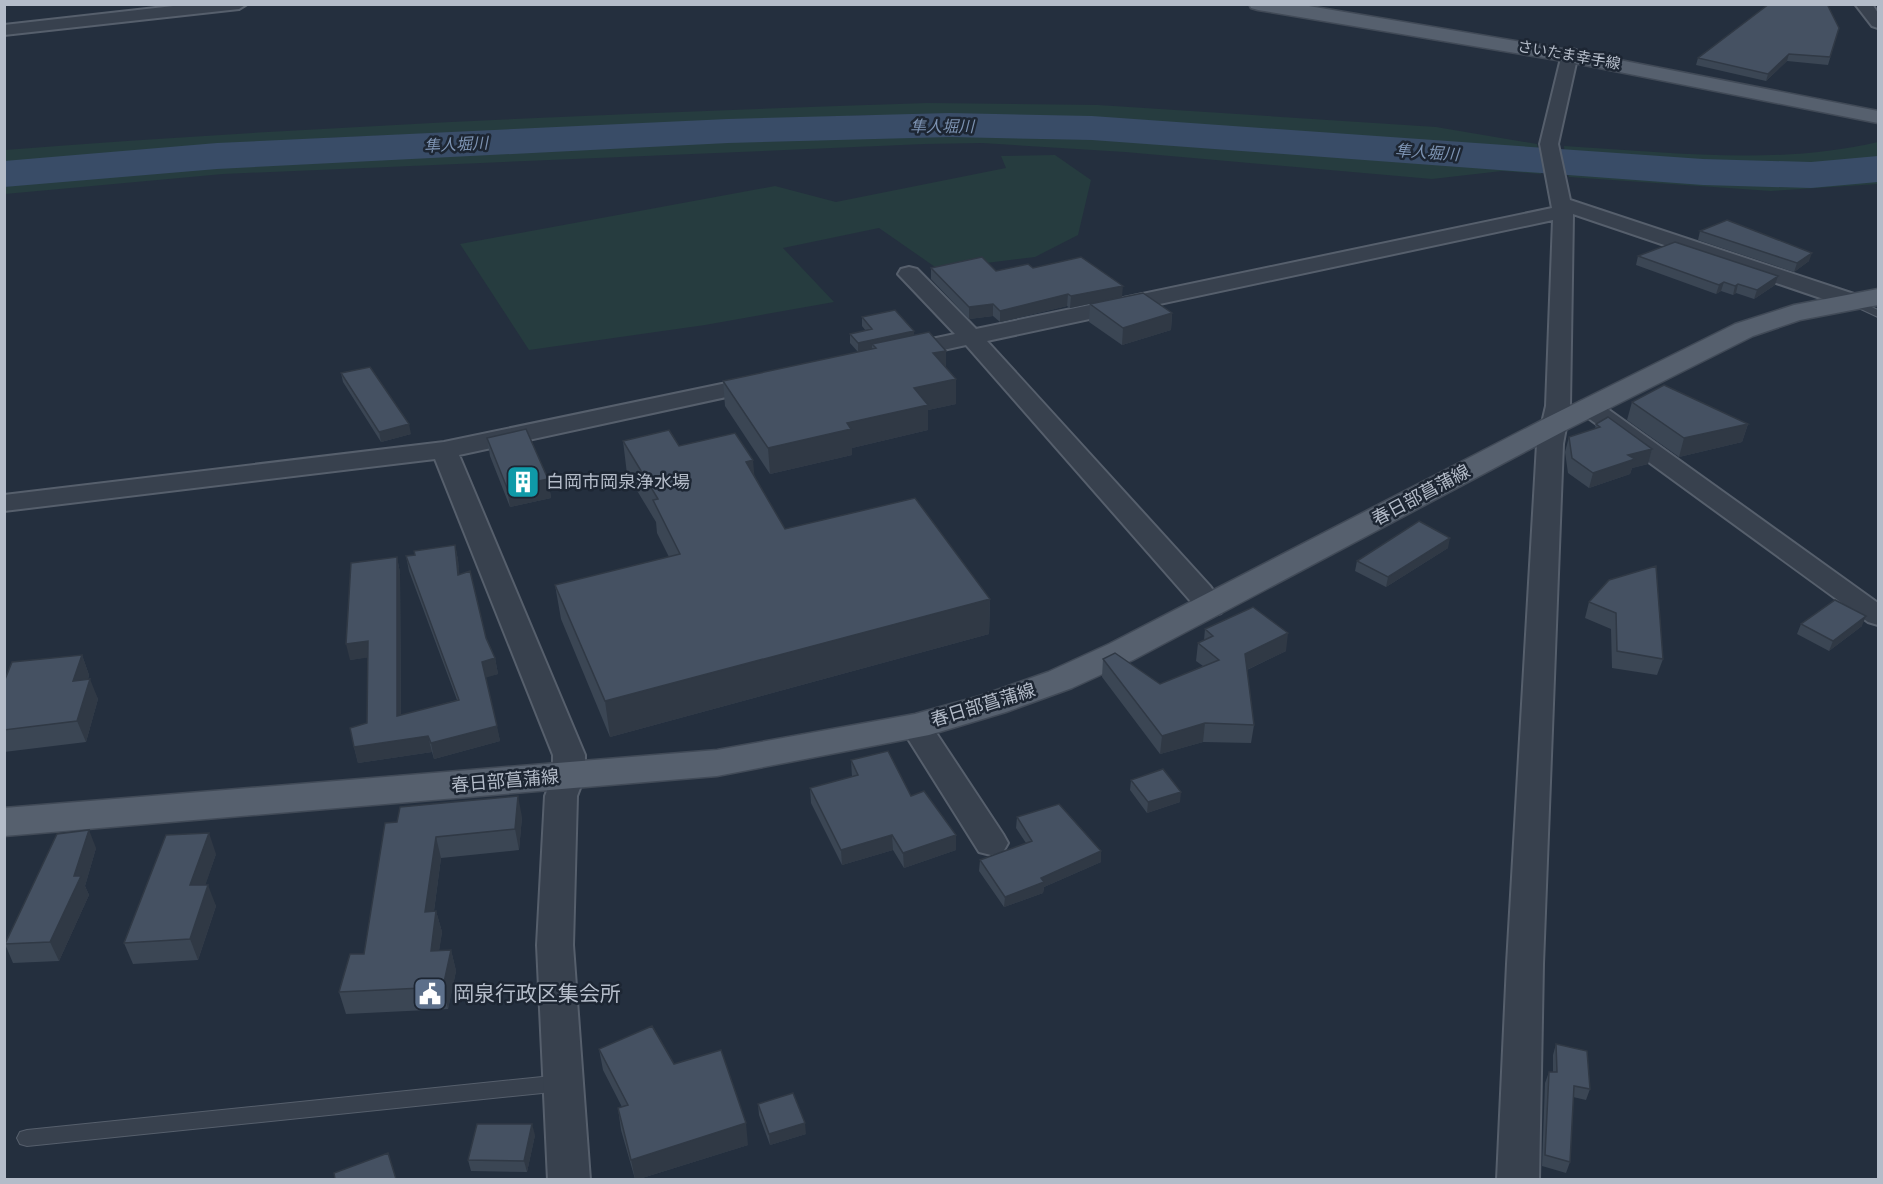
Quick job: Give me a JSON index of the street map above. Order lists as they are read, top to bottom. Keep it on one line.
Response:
{"streets":{"main road":["さいたま幸手線","春日部菖蒲線"]},"water":["隼人堀川"],"places":{"building":["白岡市岡泉浄水場"],"public building":["岡泉行政区集会所"]}}
